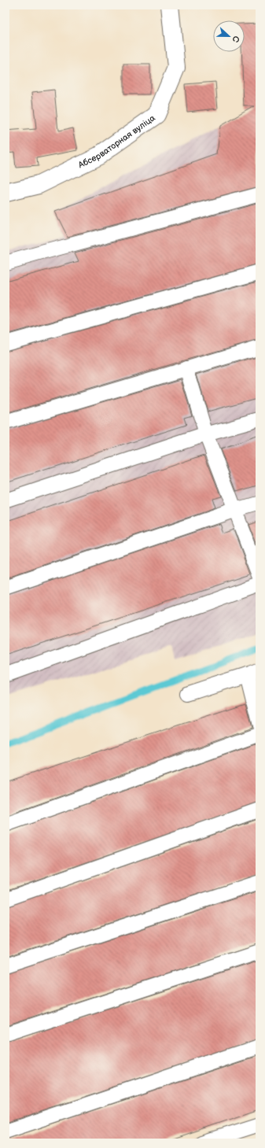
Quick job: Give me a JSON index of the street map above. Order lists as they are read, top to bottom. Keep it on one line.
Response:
{"streets":{"street":["Абсерваторная вуліца"]},"north":"right"}
